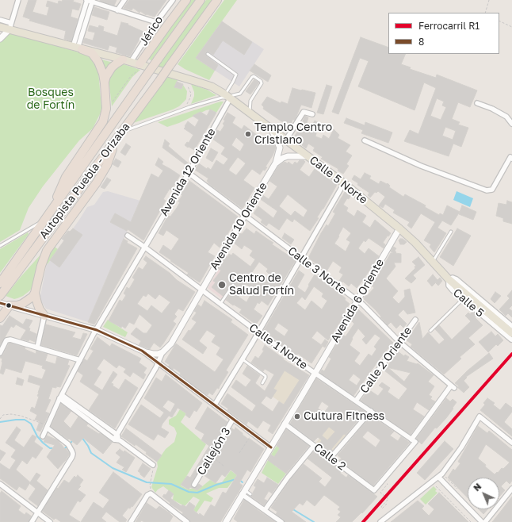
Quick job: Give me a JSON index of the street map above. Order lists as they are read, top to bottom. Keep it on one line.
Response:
{"streets":{"highway":["Autopista Puebla - Orizaba"],"main road":["Calle 5 Norte"],"street":["Jérico","Avenida 12 Oriente","Avenida 10 Oriente","Calle 3 Norte","Avenida 6 Oriente","Calle 5","Calle 1 Norte","Calle 2 Oriente","Callejón 3","Calle 2"]},"crossings":[["Jérico","Calle 5 Norte"],["Avenida 12 Oriente","Calle 5 Norte"],["Avenida 12 Oriente","Calle 3 Norte"],["Avenida 12 Oriente","Calle 1 Norte"],["Calle 5 Norte","Avenida 6 Oriente"],["Calle 5 Norte","Calle 5"],["Avenida 10 Oriente","Calle 3 Norte"],["Avenida 10 Oriente","Calle 1 Norte"],["Calle 3 Norte","Avenida 6 Oriente"],["Calle 3 Norte","Calle 1 Norte"],["Calle 3 Norte","Calle 2 Oriente"],["Avenida 6 Oriente","Calle 1 Norte"],["Avenida 6 Oriente","Calle 2"],["Calle 1 Norte","Calle 2 Oriente"]],"parks":["Bosques de Fortín"],"places":["Templo Centro Cristiano","Centro de Salud Fortín","Cultura Fitness"],"lines":["transit line 8","rail line R1"],"legend":["Ferrocarril R1","8"],"north":"top left"}
